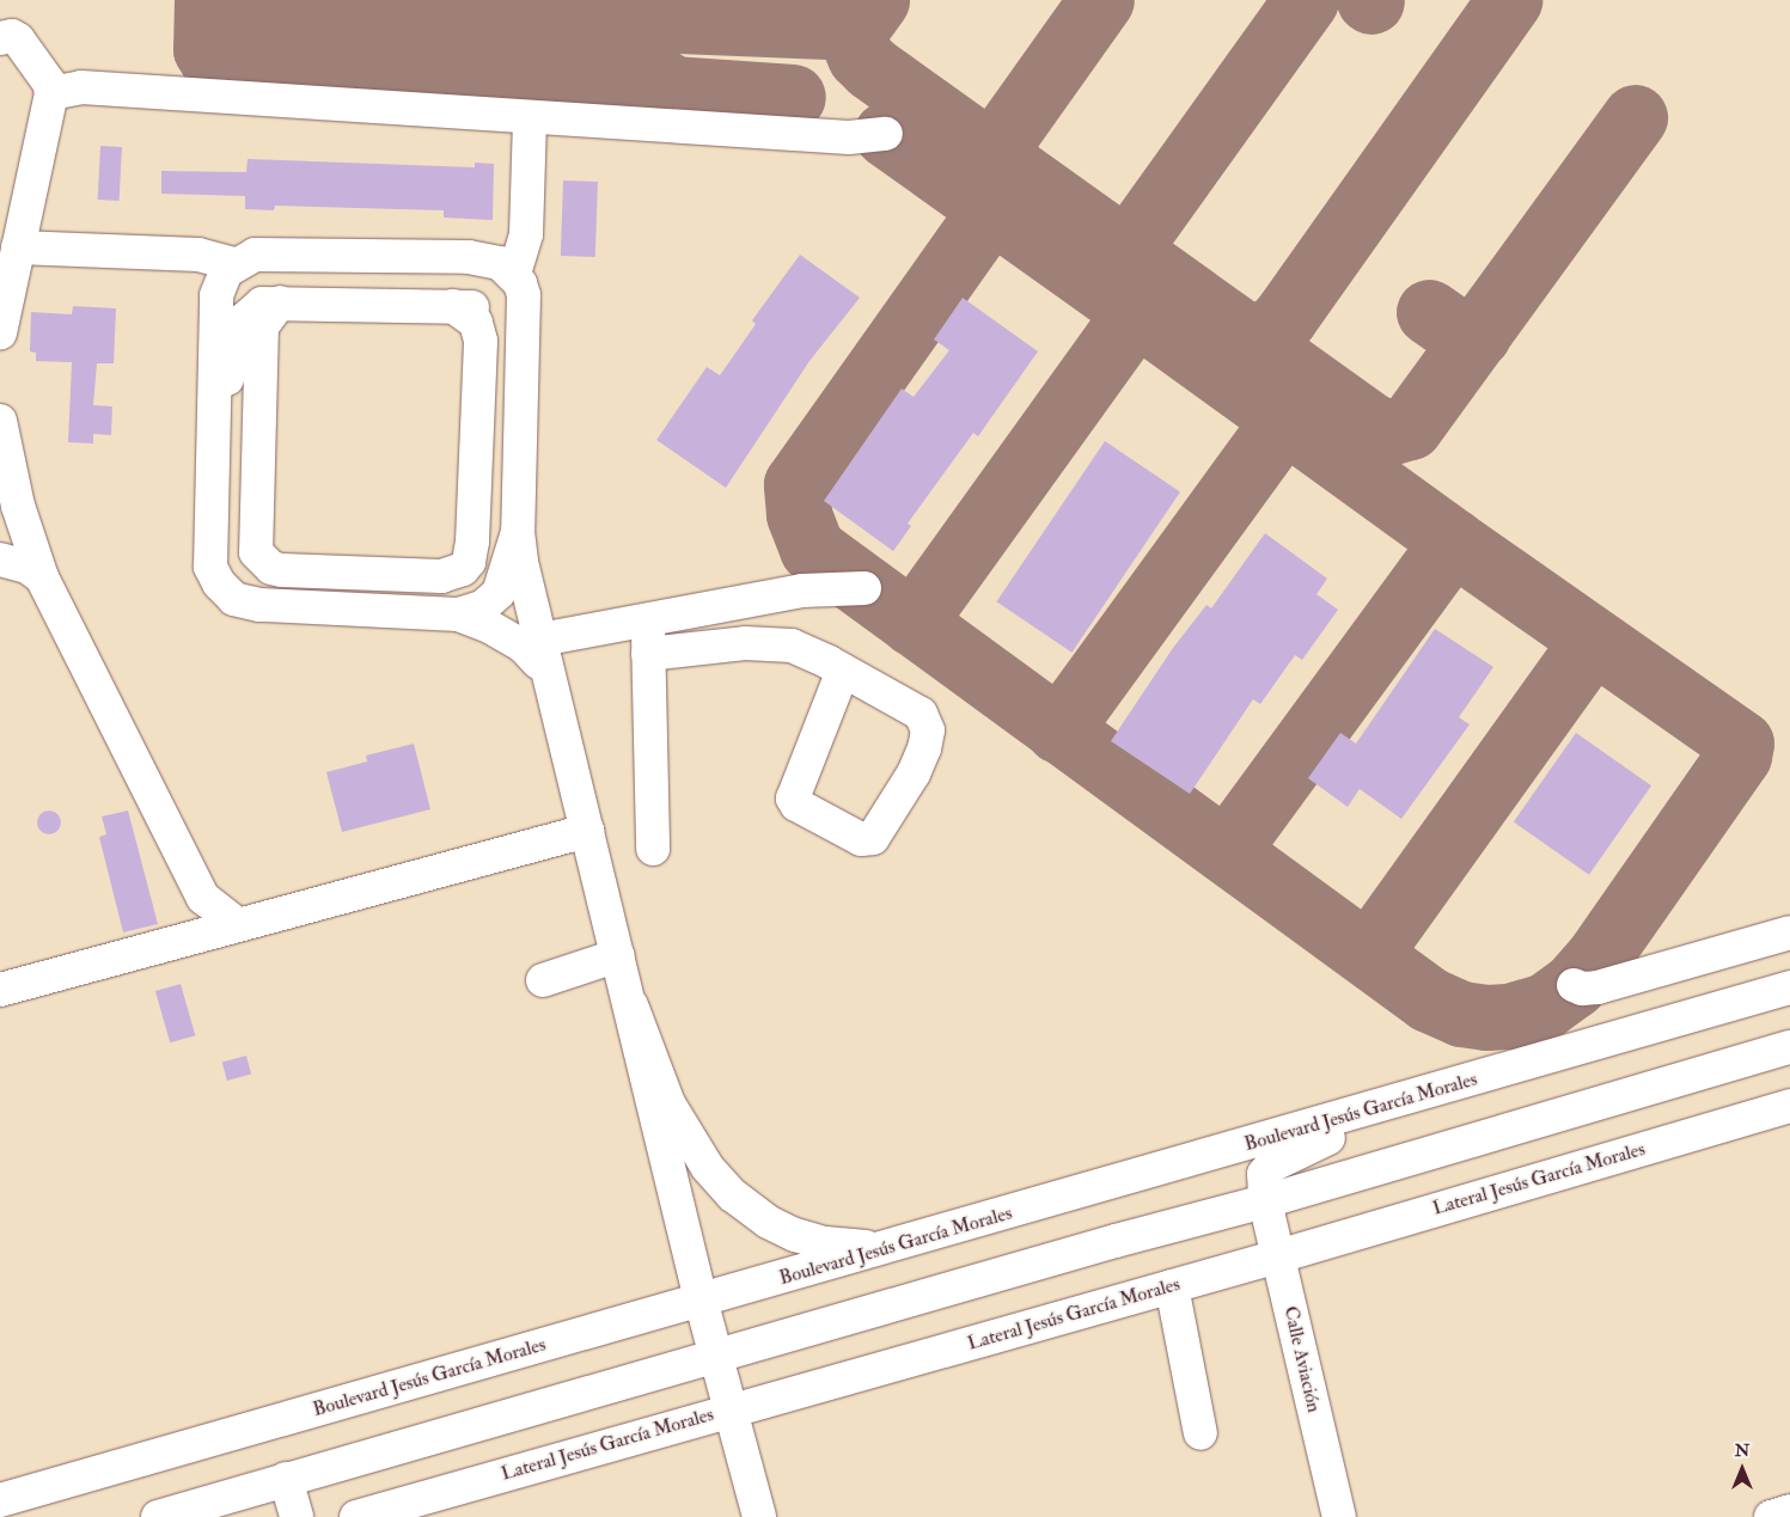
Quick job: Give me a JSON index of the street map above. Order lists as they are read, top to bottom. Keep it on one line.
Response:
{"streets":{"street":["Boulevard Jesús García Morales","Lateral Jesús García Morales","Calle Aviación"]},"crossings":[["Boulevard Jesús García Morales","Calle Aviación"],["Lateral Jesús García Morales","Calle Aviación"]],"north":"top"}
